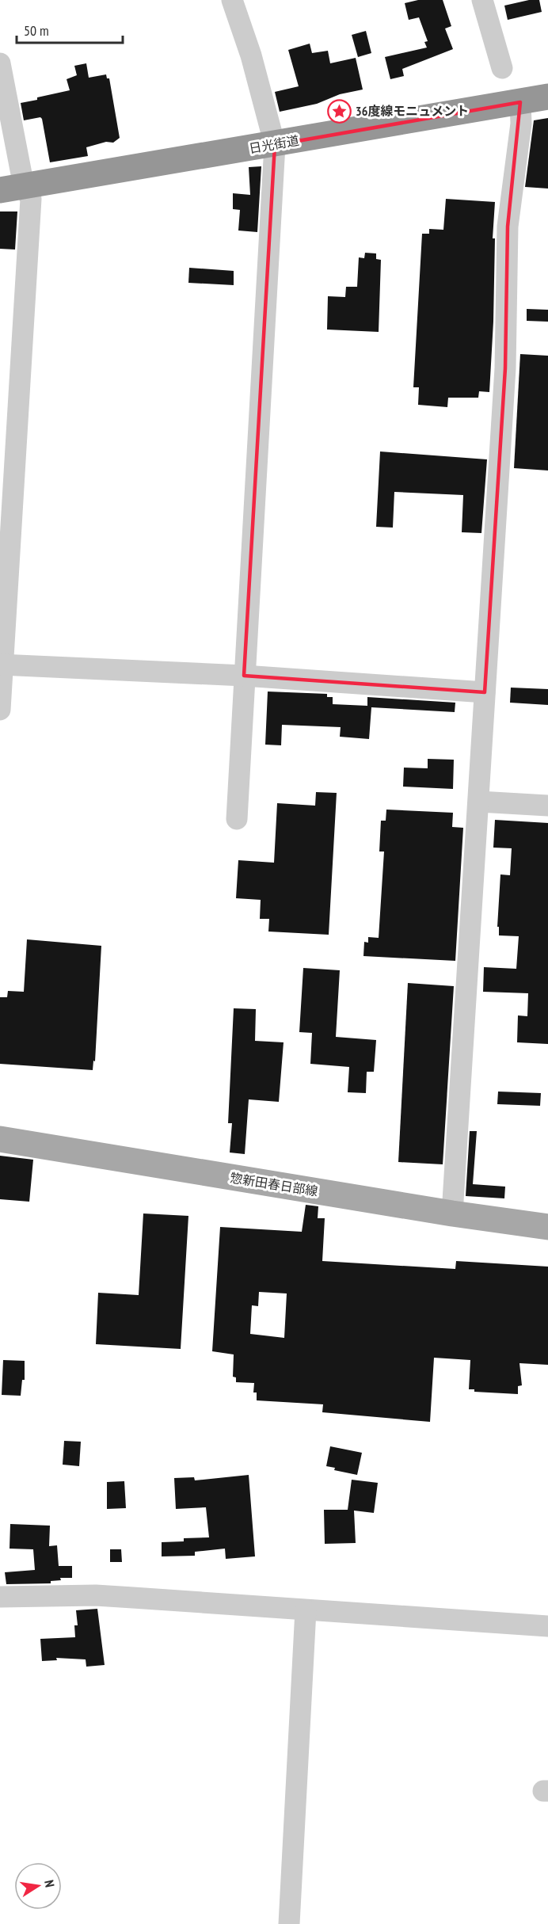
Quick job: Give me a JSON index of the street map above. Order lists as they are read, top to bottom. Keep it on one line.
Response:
{"streets":{"highway":["日光街道"],"main road":["惣新田春日部線"]},"places":{"place":["36度線モニュメント"]},"scale_bar":"50 m","north":"right"}
